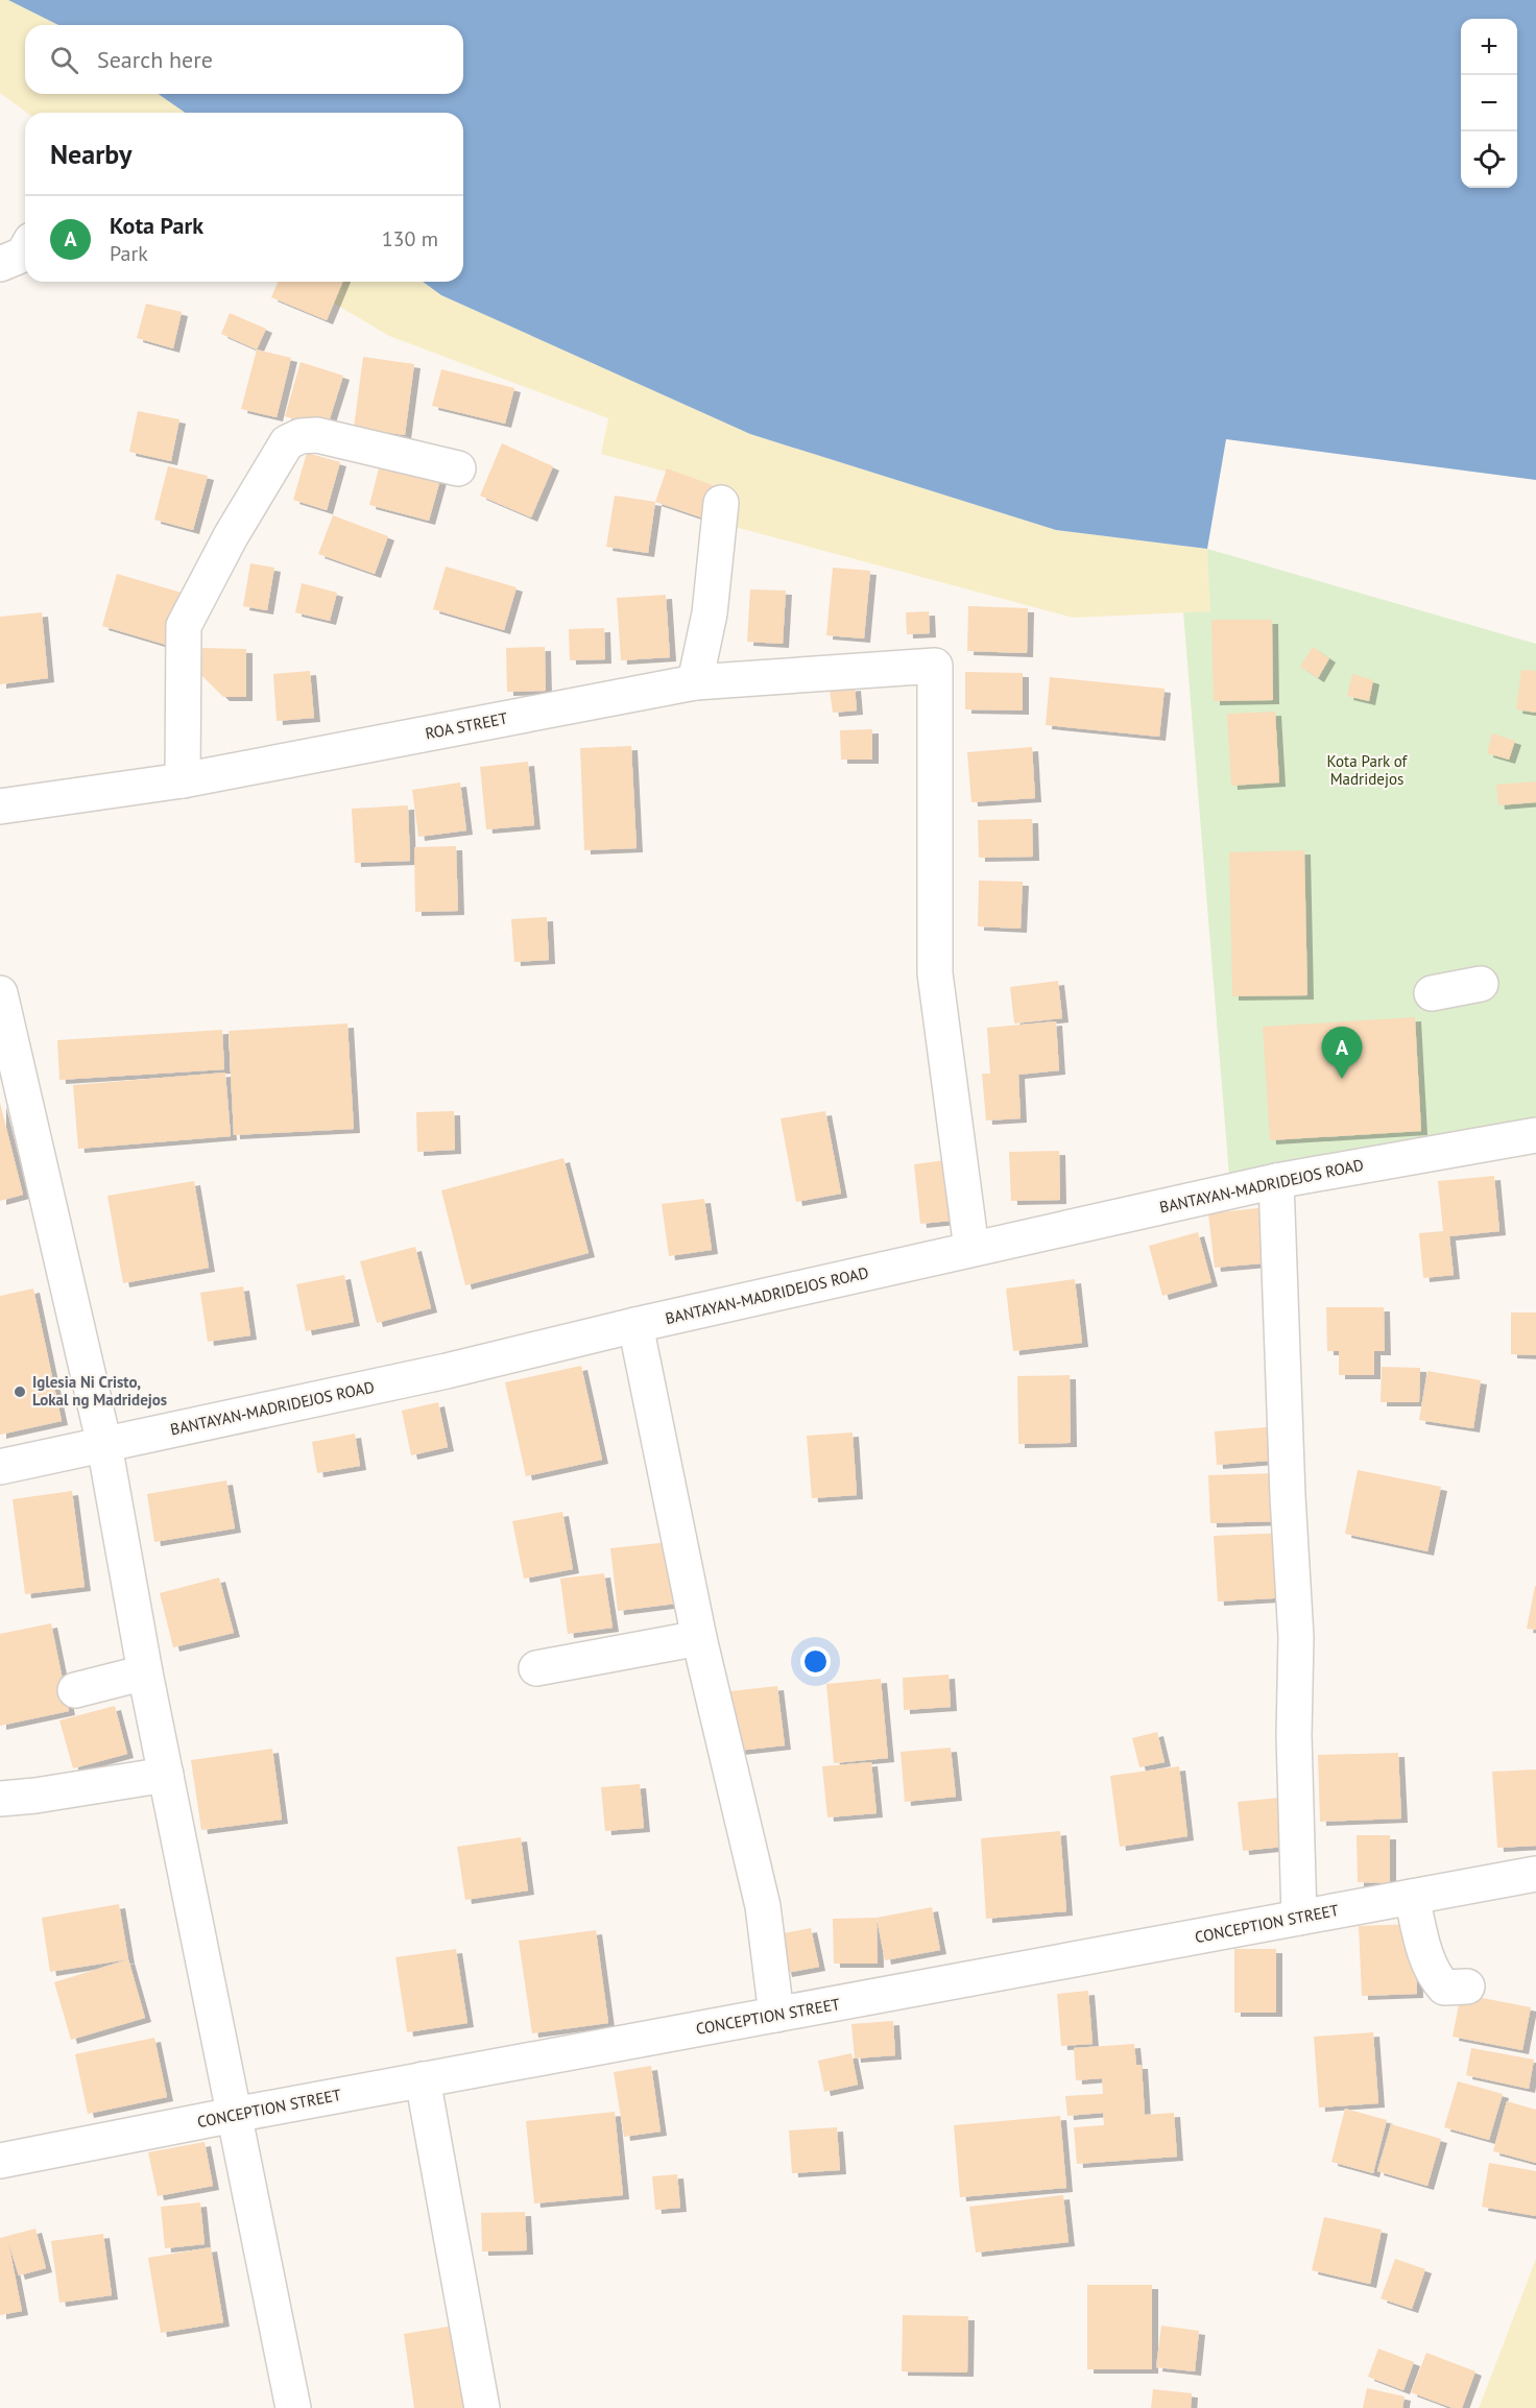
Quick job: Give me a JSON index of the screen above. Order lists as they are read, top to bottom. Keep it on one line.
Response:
{"streets":{"street":["ROA STREET","BANTAYAN-MADRIDEJOS ROAD","CONCEPTION STREET"]},"crossings":[["ROA STREET","BANTAYAN-MADRIDEJOS ROAD"]],"parks":["Kota Park of Madridejos"],"places":["Iglesia Ni Cristo, Lokal ng Madridejos"],"page":{"map_buttons":["+","−"],"search":"Search here","heading":"Nearby","list":[{"mark":"A","name":"Kota Park","note":"Park","value":"130 m"}],"pins":"A"}}
